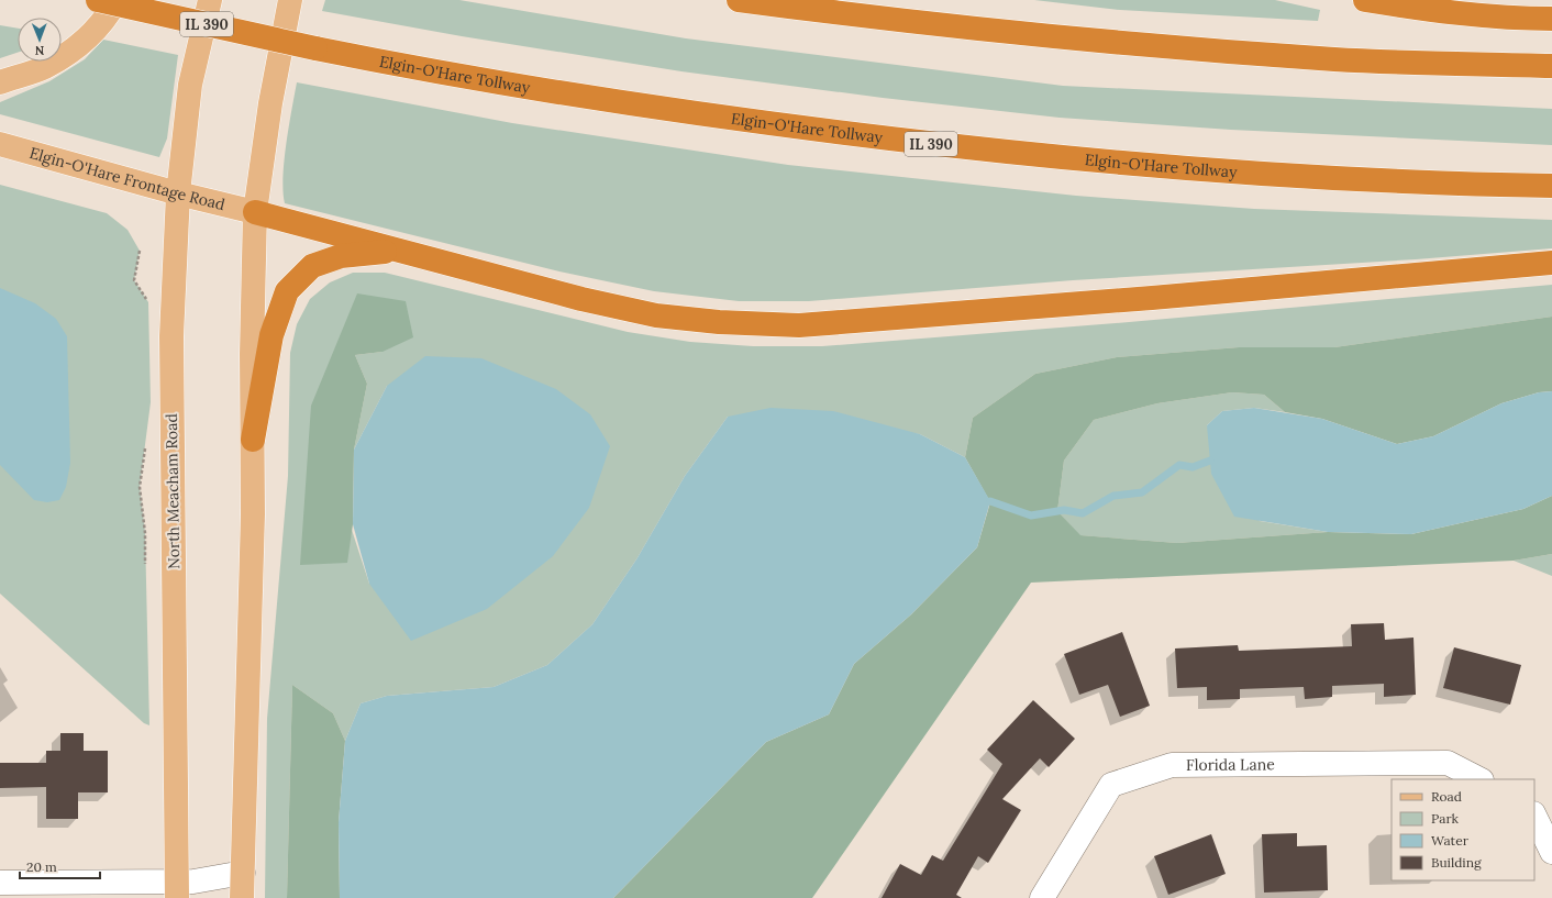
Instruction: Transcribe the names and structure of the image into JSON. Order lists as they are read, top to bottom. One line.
{"streets":{"highway":["IL 390","Elgin-O'Hare Tollway"],"main road":["Elgin-O'Hare Frontage Road","North Meacham Road"],"street":["Florida Lane"]},"crossings":[["Elgin-O'Hare Frontage Road","North Meacham Road"]],"legend":["Road","Park","Water","Building"],"scale_bar":"20 m","north":"bottom"}
